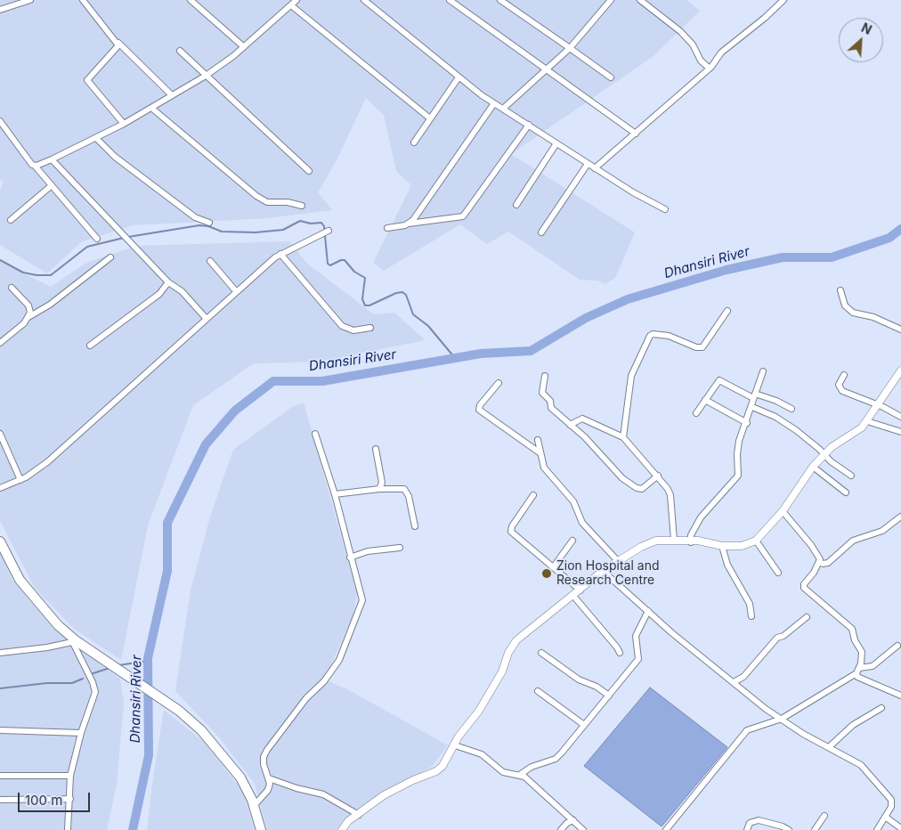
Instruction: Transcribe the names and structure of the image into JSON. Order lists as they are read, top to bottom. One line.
{"water":["Dhansiri River"],"places":["Zion Hospital and Research Centre"],"scale_bar":"100 m","north":"top right"}
